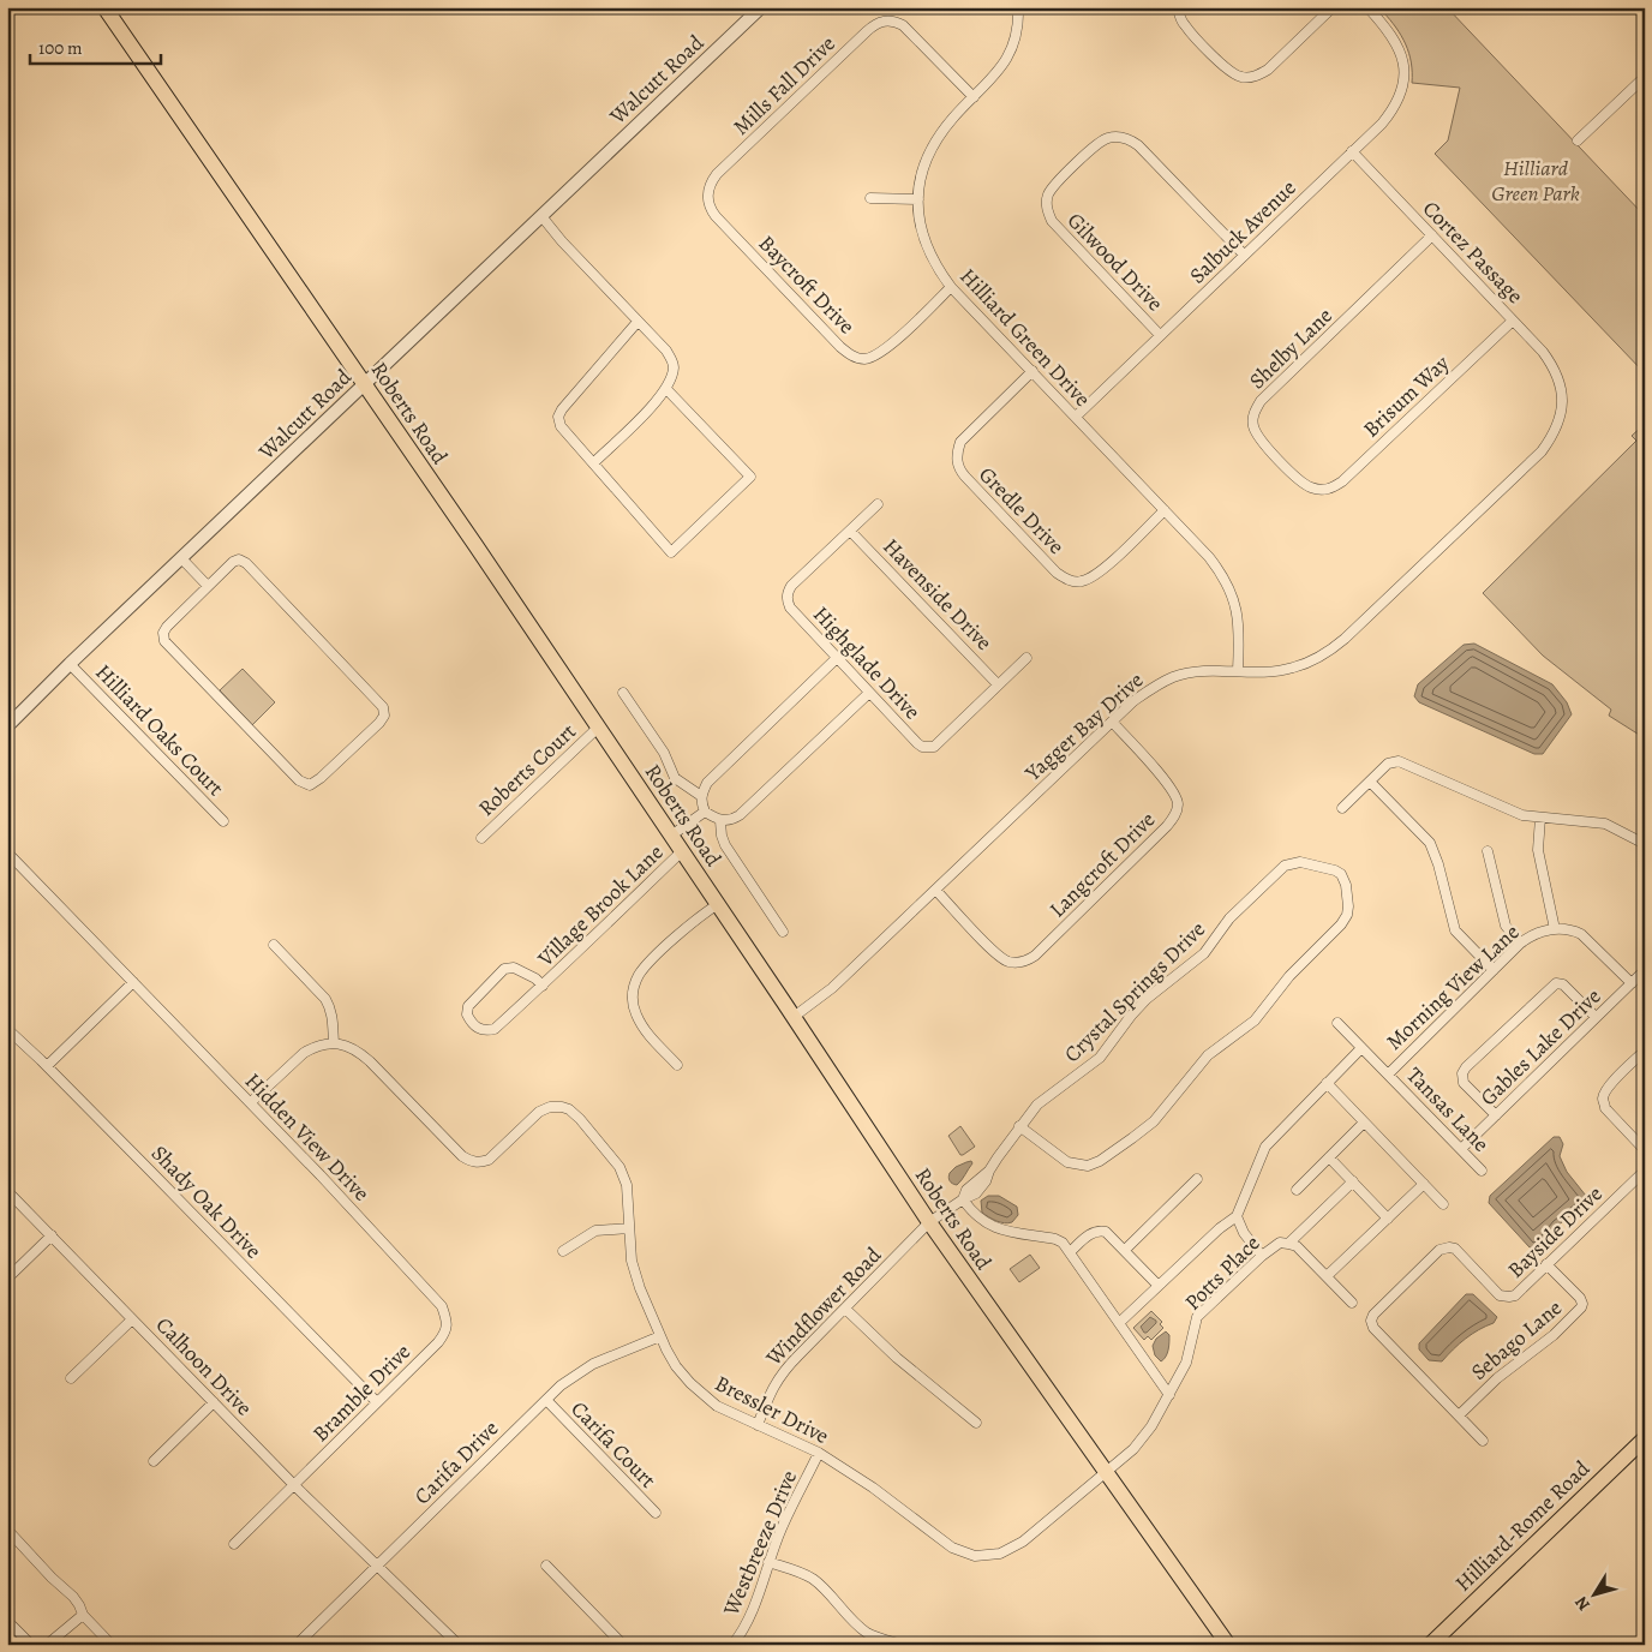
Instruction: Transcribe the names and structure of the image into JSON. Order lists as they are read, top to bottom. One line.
{"streets":{"main road":["Roberts Road","Hilliard-Rome Road"],"street":["Walcutt Road","Mills Fall Drive","Salbuck Avenue","Cortez Passage","Gilwood Drive","Baycroft Drive","Hilliard Green Drive","Shelby Lane","Brisum Way","Gredle Drive","Havenside Drive","Highglade Drive","Yagger Bay Drive","Hilliard Oaks Court","Roberts Court","Langcroft Drive","Village Brook Lane","Morning View Lane","Crystal Springs Drive","Gables Lake Drive","Tansas Lane","Hidden View Drive","Shady Oak Drive","Bayside Drive","Potts Place","Windflower Road","Sebago Lane","Calhoon Drive","Bramble Drive","Bressler Drive","Carifa Court","Carifa Drive","Westbreeze Drive"]},"crossings":[["Walcutt Road","Roberts Road"],["Walcutt Road","Hilliard Oaks Court"],["Mills Fall Drive","Baycroft Drive"],["Mills Fall Drive","Hilliard Green Drive"],["Salbuck Avenue","Cortez Passage"],["Salbuck Avenue","Gilwood Drive"],["Salbuck Avenue","Hilliard Green Drive"],["Cortez Passage","Shelby Lane"],["Cortez Passage","Brisum Way"],["Cortez Passage","Yagger Bay Drive"],["Baycroft Drive","Hilliard Green Drive"],["Hilliard Green Drive","Gredle Drive"],["Hilliard Green Drive","Yagger Bay Drive"],["Shelby Lane","Brisum Way"],["Roberts Road","Yagger Bay Drive"],["Roberts Road","Roberts Court"],["Roberts Road","Village Brook Lane"],["Roberts Road","Crystal Springs Drive"],["Roberts Road","Potts Place"],["Roberts Road","Windflower Road"],["Roberts Road","Bressler Drive"],["Havenside Drive","Highglade Drive"],["Yagger Bay Drive","Langcroft Drive"],["Morning View Lane","Tansas Lane"],["Crystal Springs Drive","Windflower Road"],["Gables Lake Drive","Tansas Lane"],["Hidden View Drive","Bramble Drive"],["Shady Oak Drive","Bramble Drive"],["Bayside Drive","Sebago Lane"],["Potts Place","Bressler Drive"],["Windflower Road","Bressler Drive"],["Calhoon Drive","Bramble Drive"],["Calhoon Drive","Carifa Drive"],["Bressler Drive","Carifa Drive"],["Bressler Drive","Westbreeze Drive"],["Carifa Court","Carifa Drive"]],"parks":["Hilliard Green Park"],"scale_bar":"100 m","north":"bottom left"}
